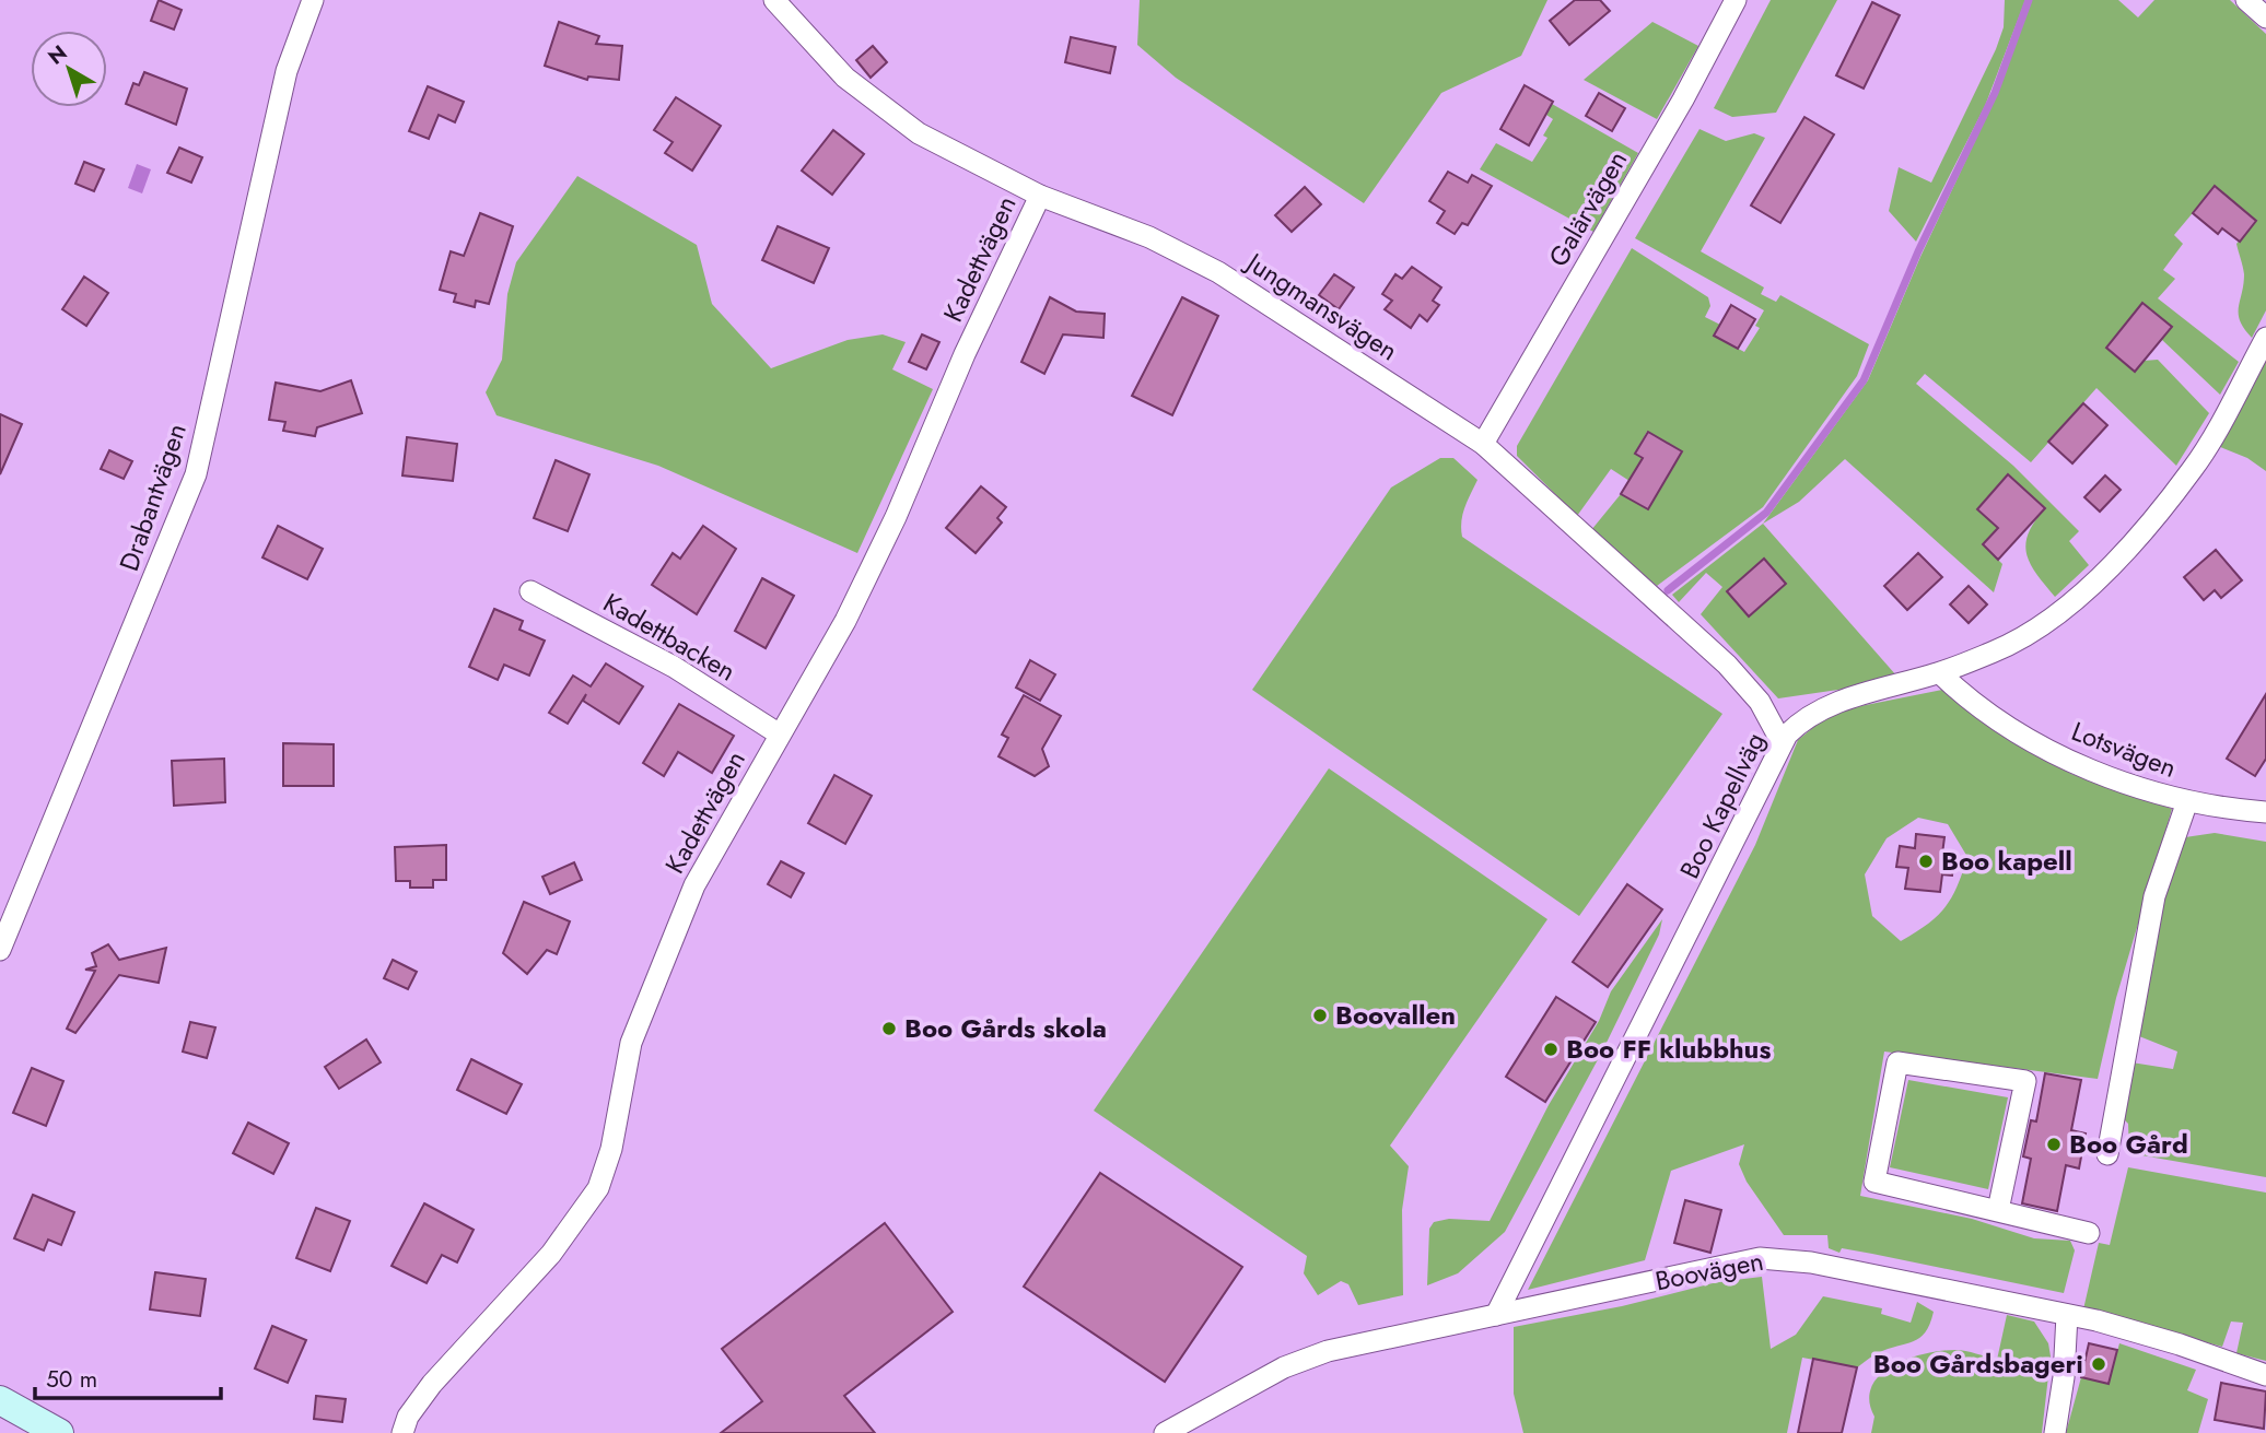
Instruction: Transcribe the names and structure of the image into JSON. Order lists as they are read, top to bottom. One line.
{"streets":{"street":["Galärvägen","Kadettvägen","Jungmansvägen","Drabantvägen","Kadettbacken","Lotsvägen","Boo Kapellväg","Boovägen"]},"crossings":[["Galärvägen","Jungmansvägen"],["Kadettvägen","Jungmansvägen"],["Kadettvägen","Kadettbacken"],["Jungmansvägen","Boo Kapellväg"],["Lotsvägen","Boo Kapellväg"],["Boo Kapellväg","Boovägen"]],"places":["Boo kapell","Boovallen","Boo Gårds skola","Boo FF klubbhus","Boo Gård","Boo Gårdsbageri"],"scale_bar":"50 m","north":"top left"}
